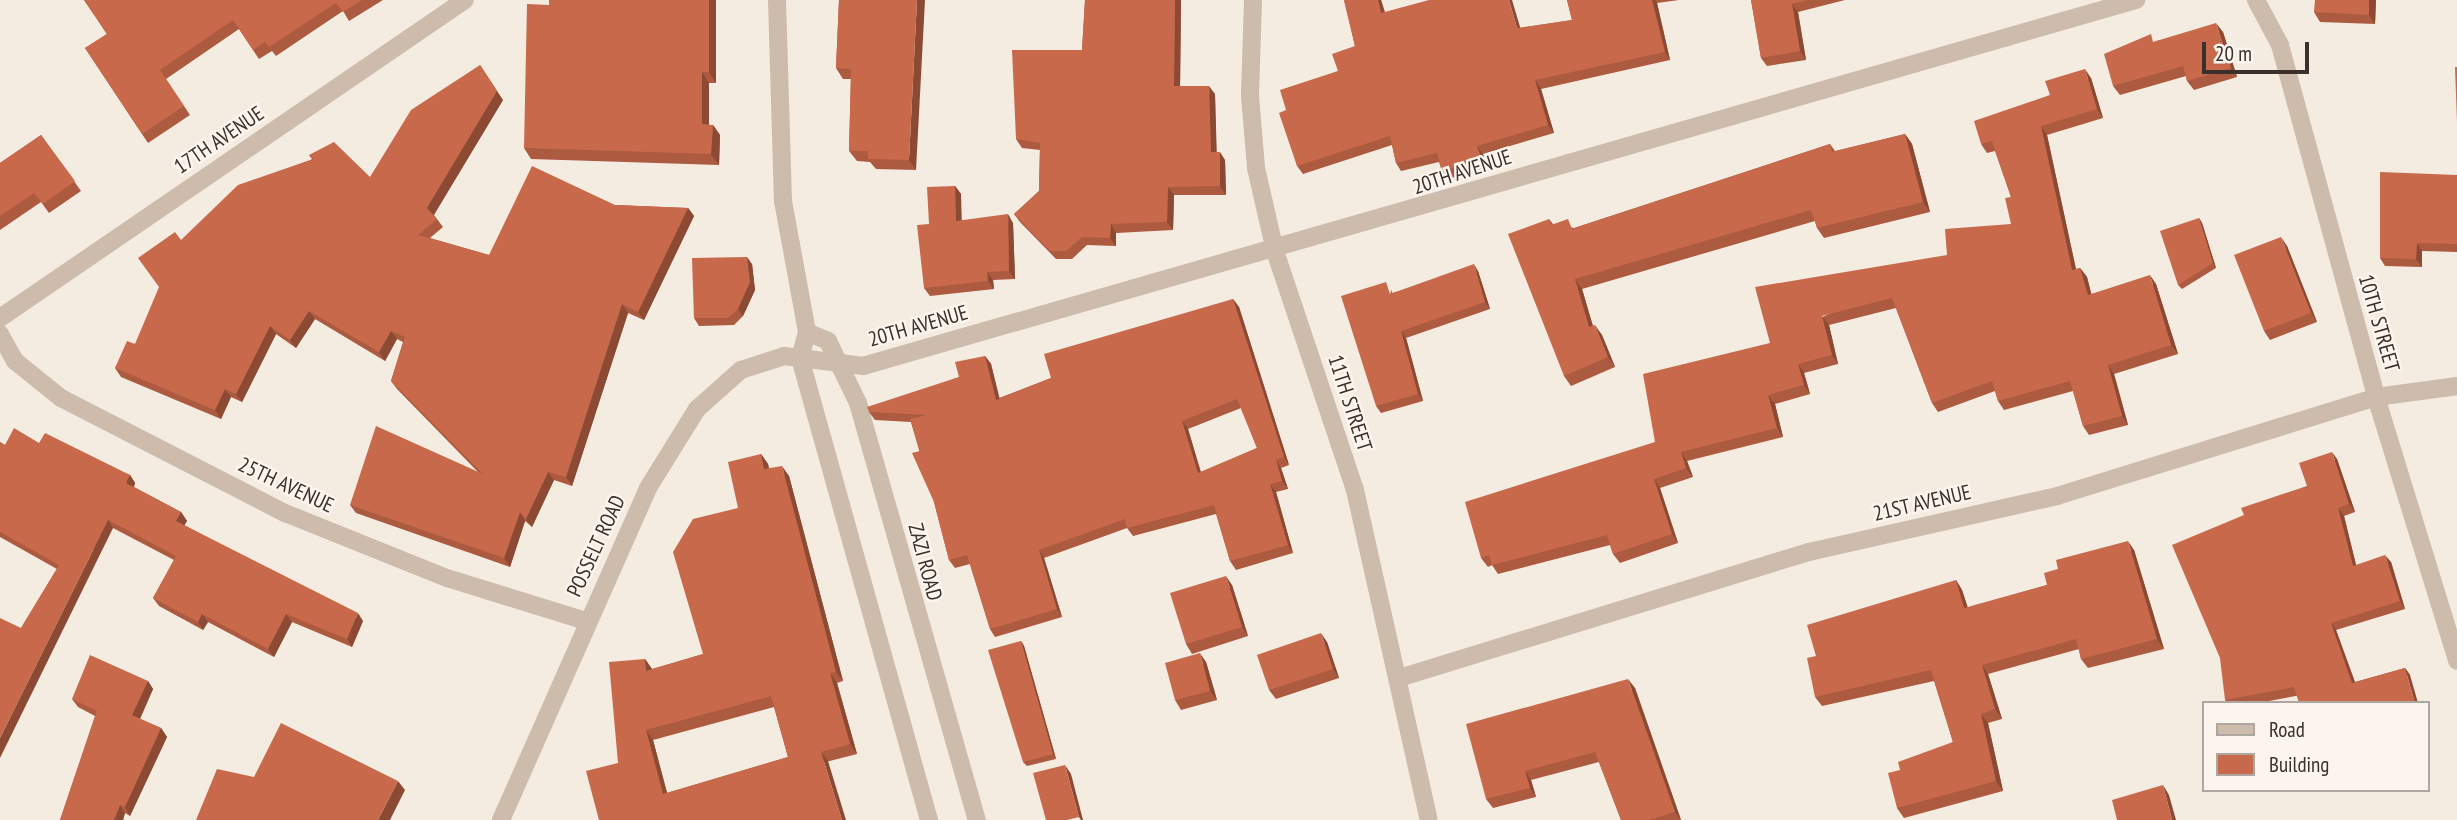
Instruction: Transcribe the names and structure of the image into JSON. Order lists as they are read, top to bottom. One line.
{"streets":{"street":["17TH AVENUE","20TH AVENUE","10TH STREET","11TH STREET","25TH AVENUE","21ST AVENUE","POSSELT ROAD","ZAZI ROAD"]},"crossings":[["20TH AVENUE","11TH STREET"],["20TH AVENUE","POSSELT ROAD"],["20TH AVENUE","ZAZI ROAD"],["10TH STREET","21ST AVENUE"],["11TH STREET","21ST AVENUE"],["25TH AVENUE","POSSELT ROAD"]],"legend":["Road","Building"],"scale_bar":"20 m"}
